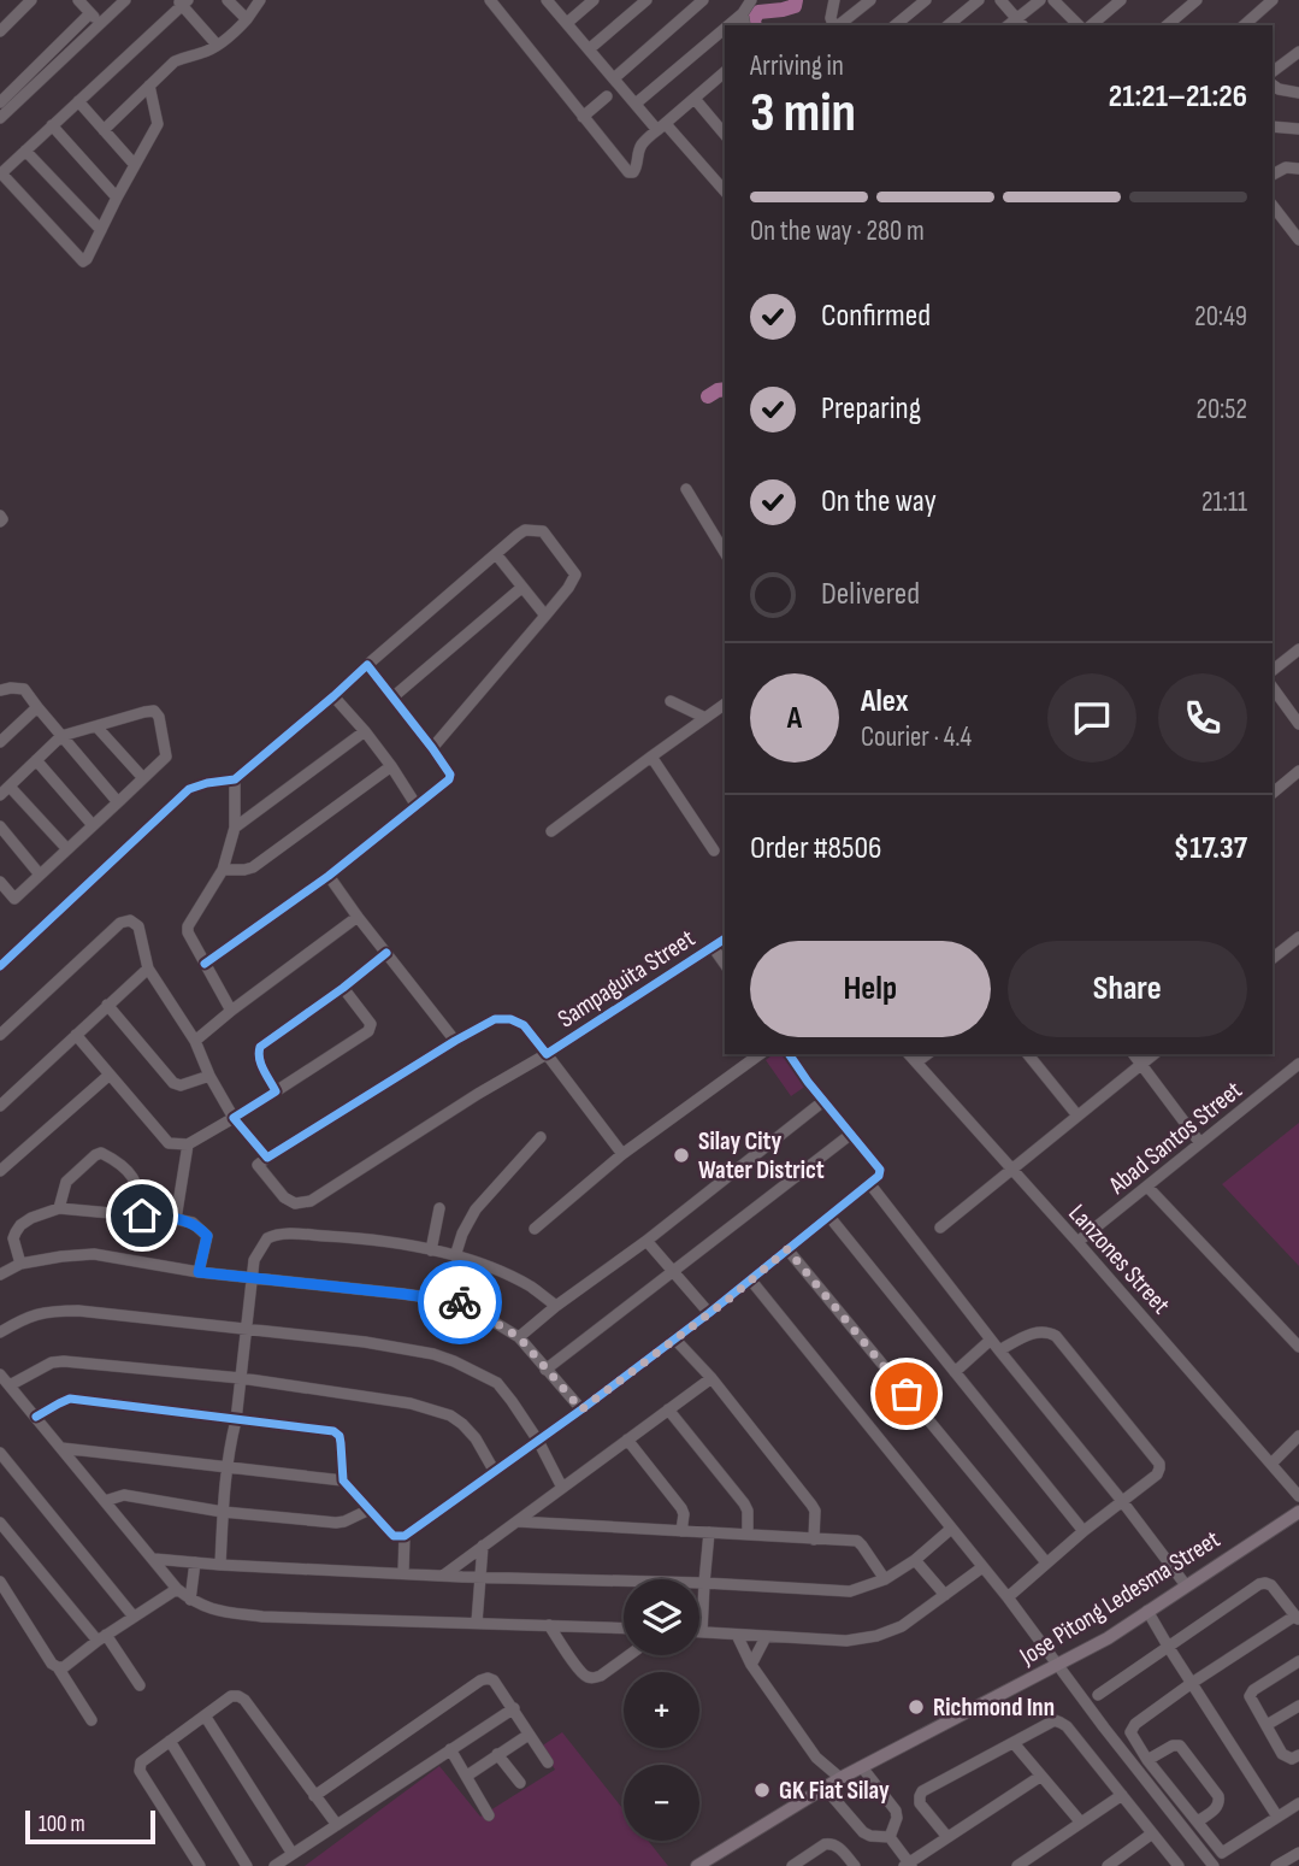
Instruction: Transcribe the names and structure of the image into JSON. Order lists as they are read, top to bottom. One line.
{"streets":{"main road":["Jose Pitong Ledesma Street"],"street":["Sampaguita Street","Abad Santos Street","Lanzones Street"]},"crossings":[["Abad Santos Street","Lanzones Street"]],"places":["Silay City Water District","Richmond Inn","GK Fiat Silay"],"scale_bar":"100 m","page":{"heading":["3 min","Arriving in","21:21–21:26"],"panel":["Alex","Courier · 4.4","Order #8506","$17.37"],"bar":"On the way · 280 m","list":[["Confirmed","20:49"],["Preparing","20:52"],["On the way","21:11"],"Delivered"],"round":"A","buttons":["Help","Share"],"map_buttons":["+","−"],"scale":"100 m"}}
